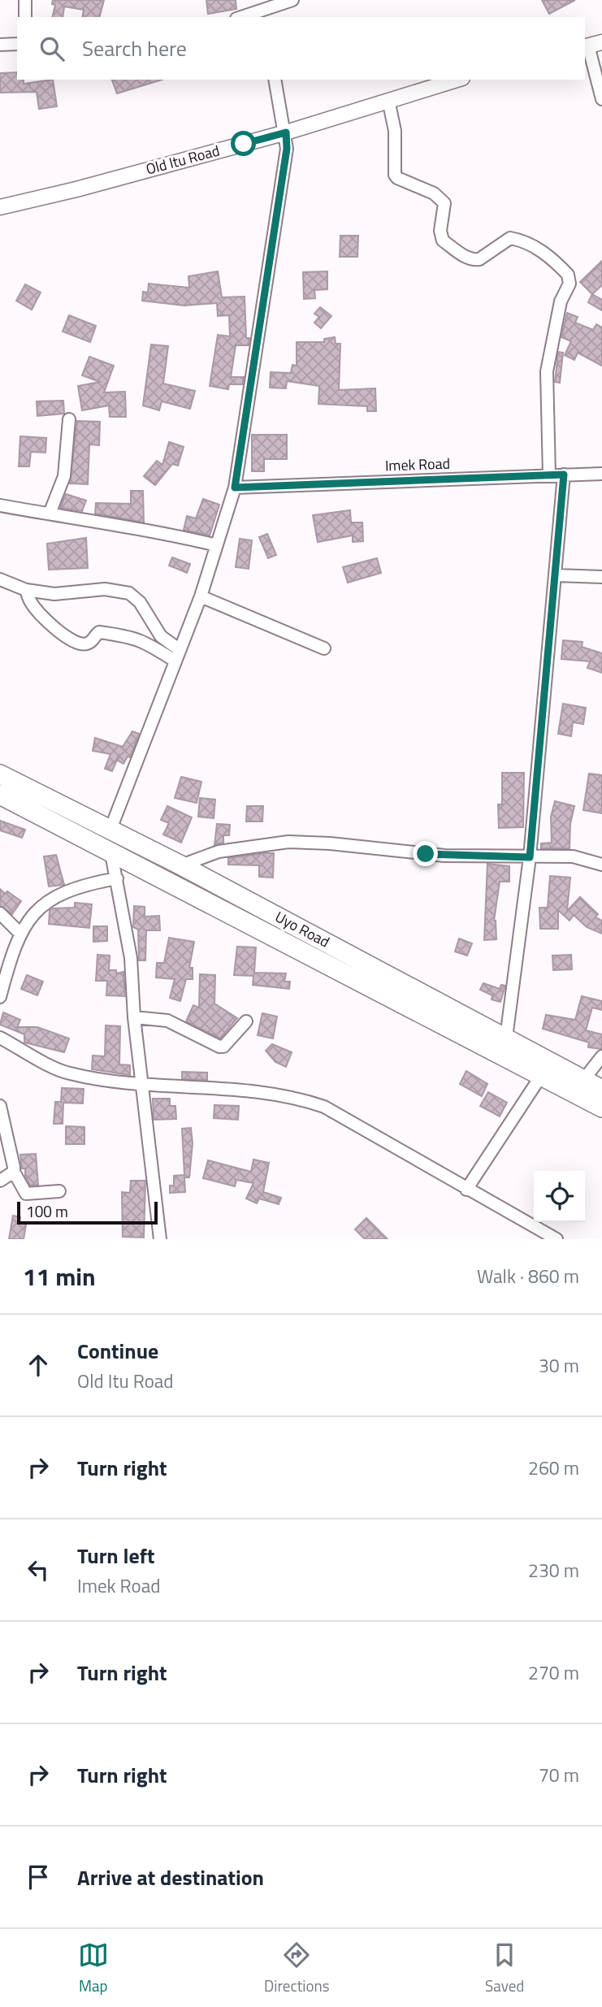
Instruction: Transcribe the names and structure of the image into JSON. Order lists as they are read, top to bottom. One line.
{"streets":{"highway":["Uyo Road"],"street":["Old Itu Road","Imek Road"]},"scale_bar":"100 m","page":{"search":"Search here","scale":"100 m","heading":["11 min","Walk · 860 m"],"list":[["Continue","Old Itu Road","30 m"],["Turn right","260 m"],["Turn left","Imek Road","230 m"],["Turn right","270 m"],["Turn right","70 m"],"Arrive at destination"],"nav":["Map","Directions","Saved"]}}
